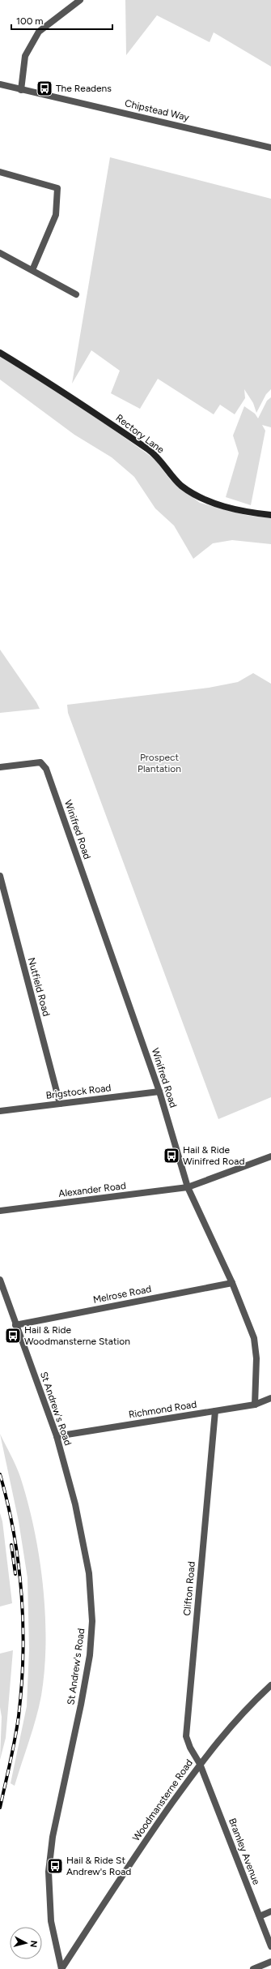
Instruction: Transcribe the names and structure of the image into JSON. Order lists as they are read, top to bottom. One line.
{"streets":{"main road":["Rectory Lane"],"street":["Chipstead Way","Winifred Road","Nutfield Road","Brigstock Road","Alexander Road","Melrose Road","St Andrew's Road","Richmond Road","Clifton Road","Woodmansterne Road","Bramley Avenue"]},"crossings":[["Winifred Road","Brigstock Road"],["Winifred Road","Alexander Road"],["Winifred Road","Melrose Road"],["Winifred Road","Richmond Road"],["Nutfield Road","Brigstock Road"],["Melrose Road","St Andrew's Road"],["St Andrew's Road","Richmond Road"],["St Andrew's Road","Woodmansterne Road"],["Richmond Road","Clifton Road"],["Clifton Road","Woodmansterne Road"],["Clifton Road","Bramley Avenue"],["Woodmansterne Road","Bramley Avenue"]],"parks":["Prospect Plantation"],"places":{"bus stop":["The Readens","Hail & Ride Winifred Road","Hail & Ride Woodmansterne Station","Hail & Ride St Andrew's Road"]},"scale_bar":"100 m","north":"right"}
